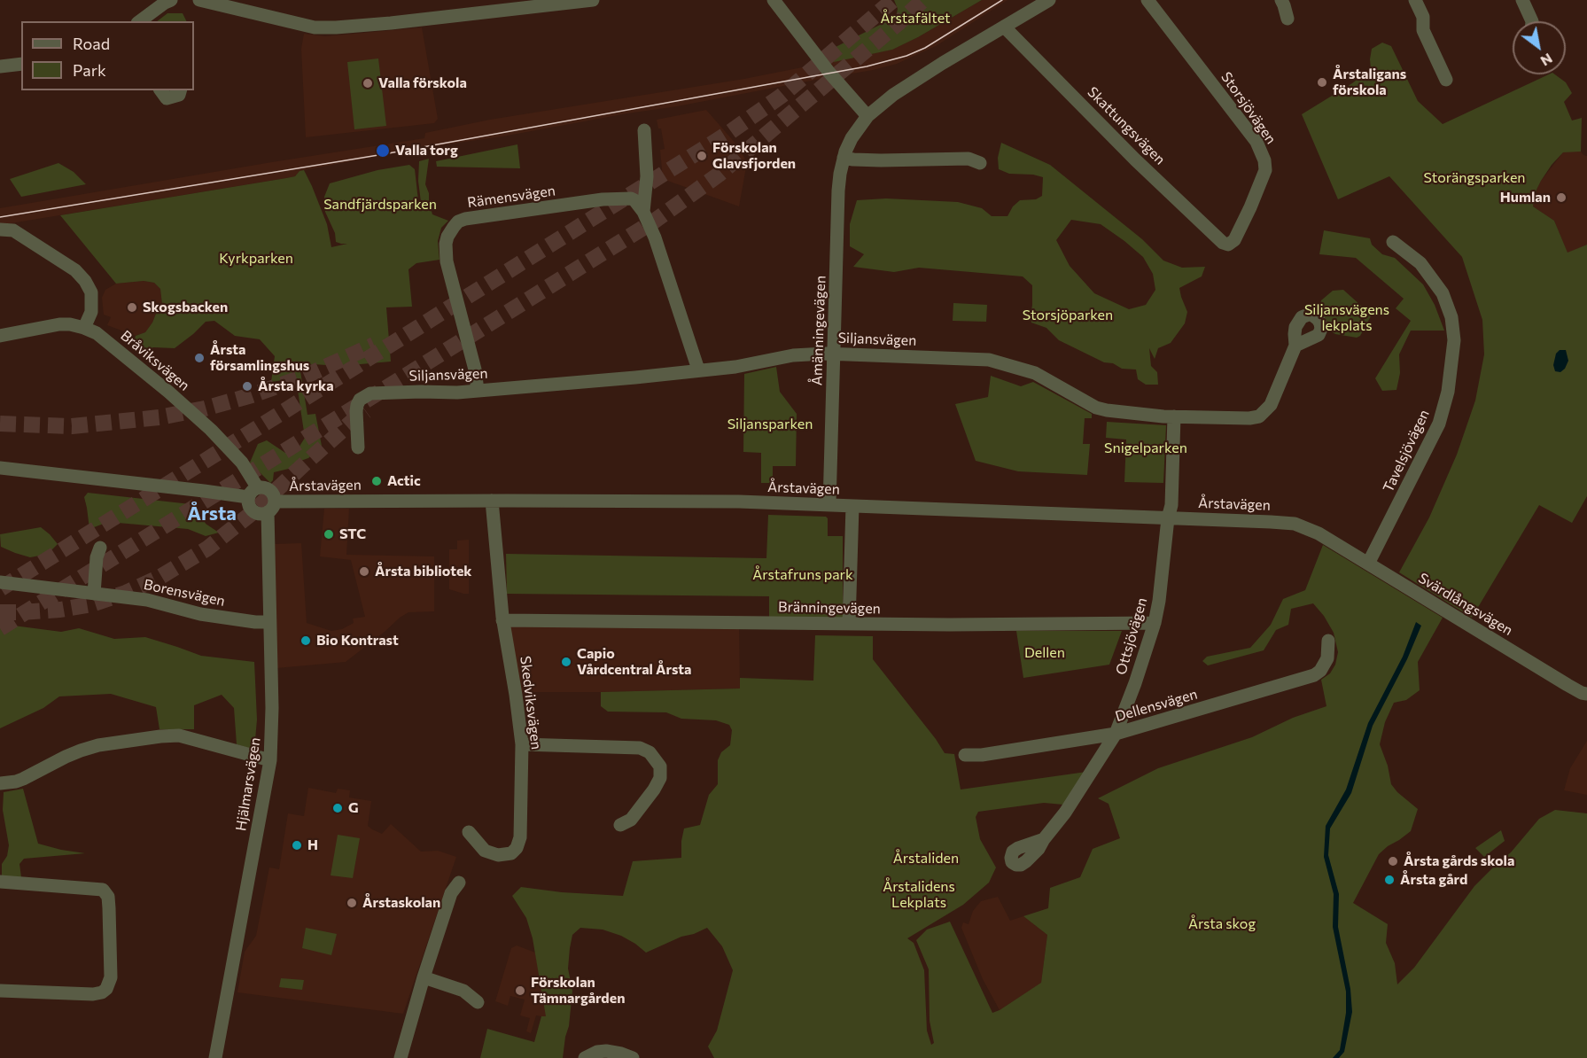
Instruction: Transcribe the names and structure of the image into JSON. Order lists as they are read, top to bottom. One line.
{"streets":{"street":["Storsjövägen","Skattungsvägen","Rämensvägen","Åmänningevägen","Siljansvägen","Bråviksvägen","Tavelsjövägen","Årstavägen","Borensvägen","Svärdlångsvägen","Bränningevägen","Ottsjövägen","Skedviksvägen","Dellensvägen","Hjälmarsvägen"]},"crossings":[["Storsjövägen","Skattungsvägen"],["Skattungsvägen","Åmänningevägen"],["Rämensvägen","Siljansvägen"],["Åmänningevägen","Siljansvägen"],["Åmänningevägen","Årstavägen"],["Siljansvägen","Ottsjövägen"],["Bråviksvägen","Årstavägen"],["Tavelsjövägen","Svärdlångsvägen"],["Årstavägen","Svärdlångsvägen"],["Årstavägen","Ottsjövägen"],["Årstavägen","Skedviksvägen"],["Årstavägen","Hjälmarsvägen"],["Borensvägen","Hjälmarsvägen"],["Bränningevägen","Ottsjövägen"],["Bränningevägen","Skedviksvägen"],["Ottsjövägen","Dellensvägen"]],"districts":["Årsta"],"parks":["Årstafältet","Storängsparken","Sandfjärdsparken","Kyrkparken","Siljansvägens lekplats","Storsjöparken","Siljansparken","Snigelparken","Årstafruns park","Dellen","Årstaliden","Årstalidens Lekplats","Årsta skog"],"places":["Årstaligans förskola","Valla förskola","Valla torg","Förskolan Glavsfjorden","Humlan","Skogsbacken","Årsta församlingshus","Årsta kyrka","Actic","STC","Årsta bibliotek","Bio Kontrast","Capio Vårdcentral Årsta","G","H","Årsta gårds skola","Årsta gård","Årstaskolan","Förskolan Tämnargården"],"legend":["Road","Park"],"north":"bottom right"}
